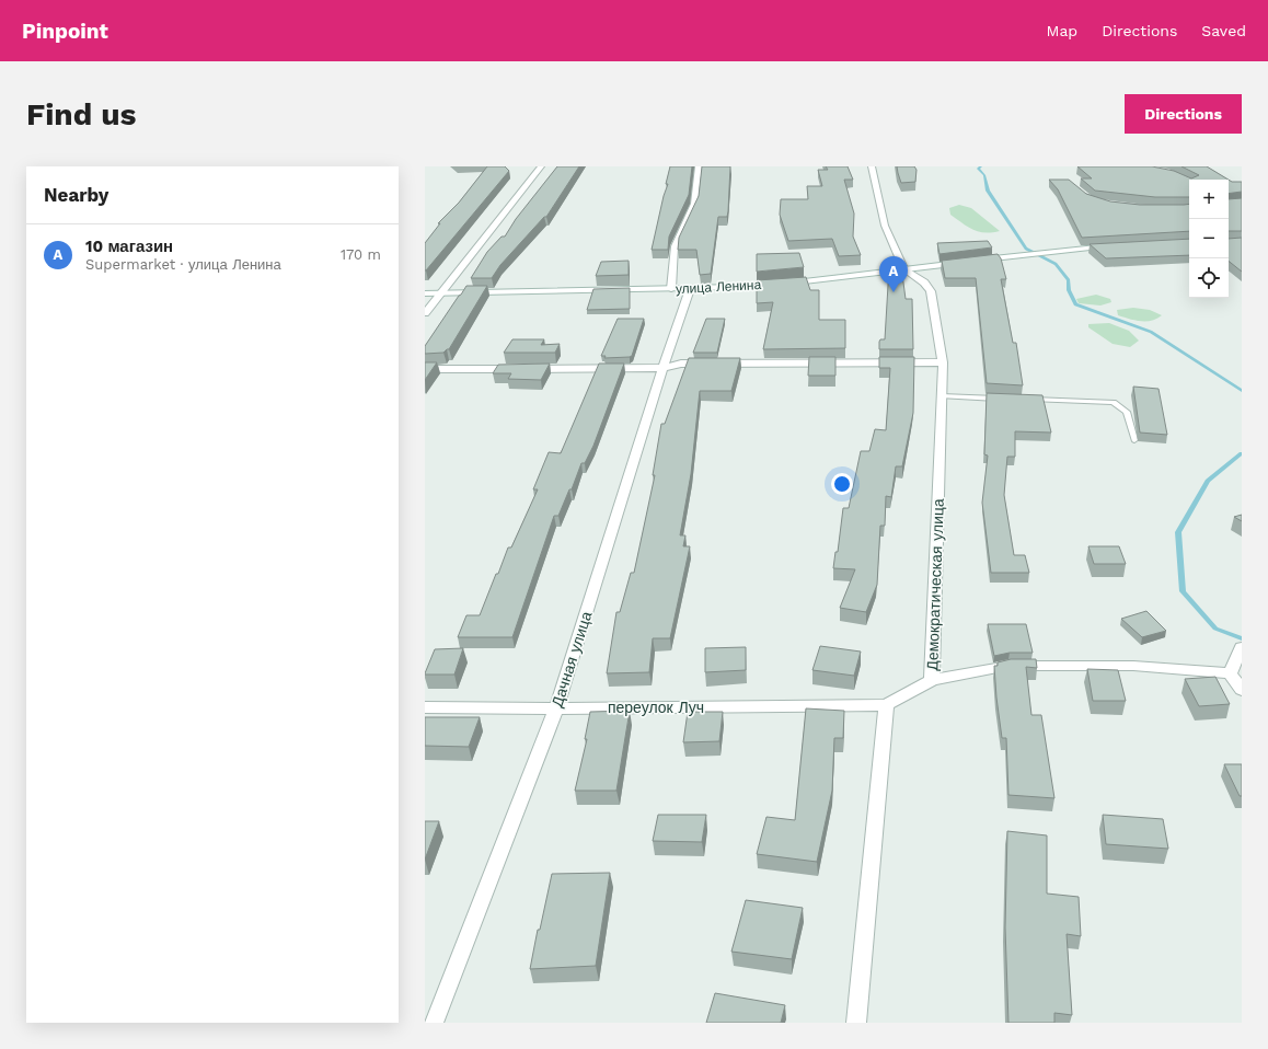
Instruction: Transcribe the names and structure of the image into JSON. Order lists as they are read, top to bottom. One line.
{"streets":{"street":["улица Ленина","Демократическая улица","Дачная улица","переулок Луч"]},"crossings":[["улица Ленина","Демократическая улица"],["улица Ленина","Дачная улица"],["Демократическая улица","переулок Луч"],["Дачная улица","переулок Луч"]],"page":{"header":"Pinpoint","nav":["Map","Directions","Saved"],"buttons":"Directions","title":"Find us","heading":"Nearby","map_buttons":["+","−"],"list":[{"mark":"A","name":"10 магазин","note":"Supermarket · улица Ленина","value":"170 m"}],"pins":"A"}}
